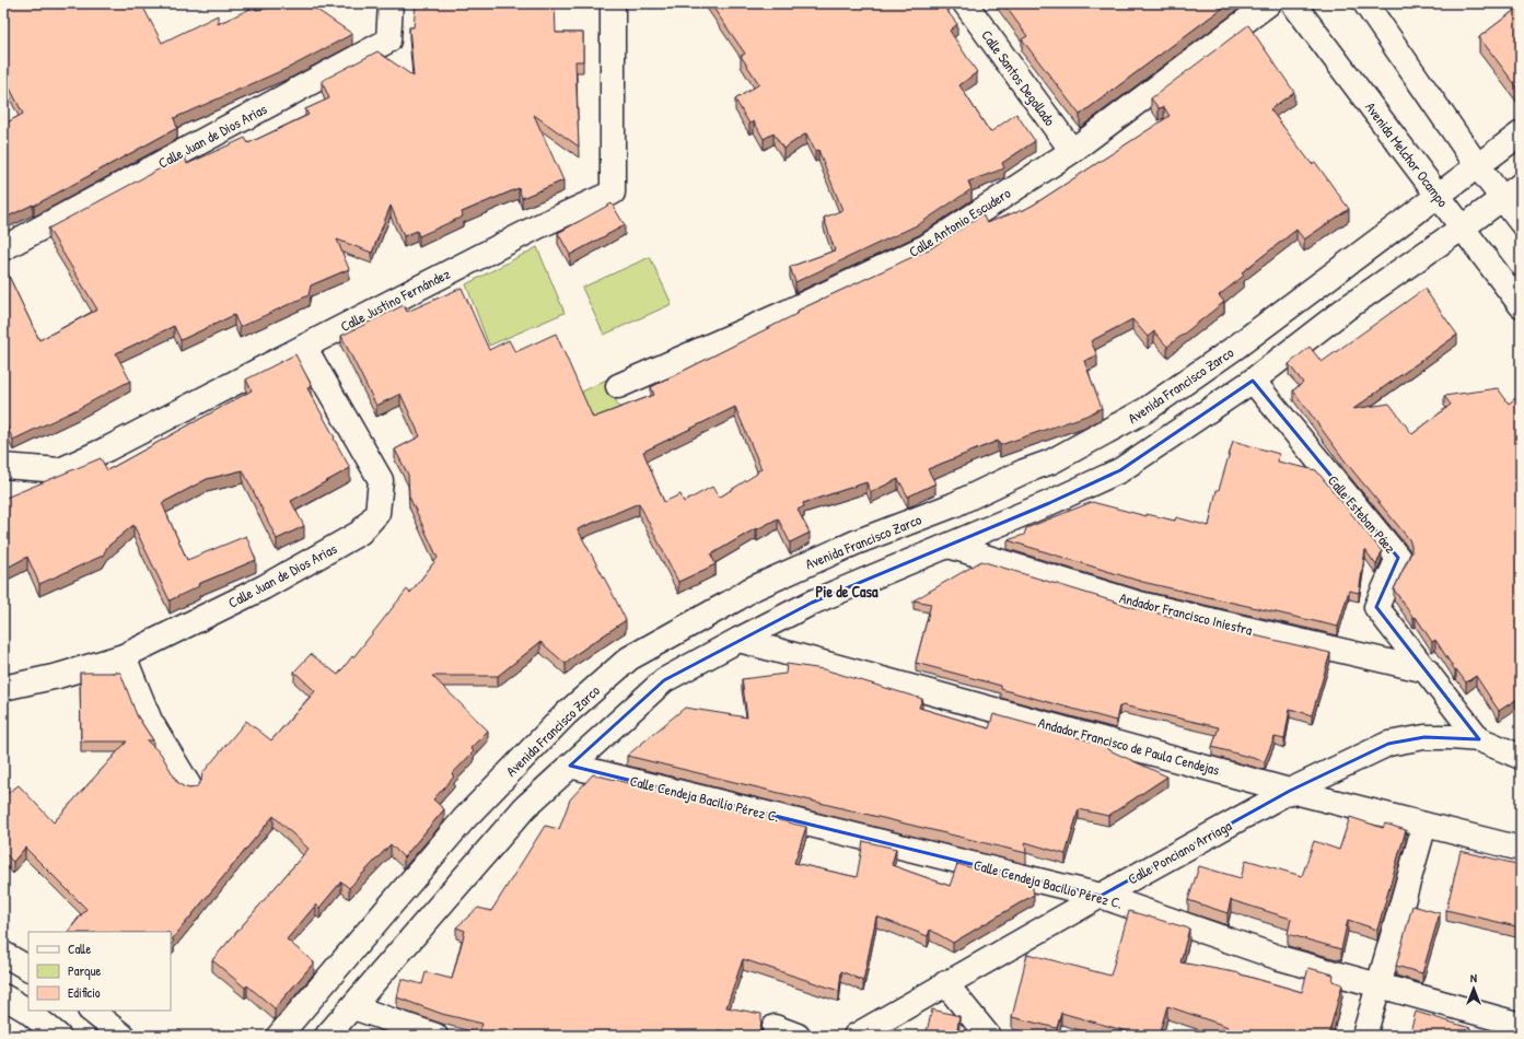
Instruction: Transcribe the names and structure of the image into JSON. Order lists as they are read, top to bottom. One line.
{"streets":{"street":["Calle Santos Degollado","Calle Juan de Dios Arias","Avenida Melchor Ocampo","Calle Antonio Escudero","Calle Justino Fernández","Avenida Francisco Zarco","Calle Esteban Páez","Andador Francisco Iniestra","Andador Francisco de Paula Cendejas","Calle Cendeja Bacilio Pérez C.","Calle Ponciano Arriaga"]},"crossings":[["Calle Santos Degollado","Calle Antonio Escudero"],["Calle Juan de Dios Arias","Calle Justino Fernández"],["Avenida Melchor Ocampo","Avenida Francisco Zarco"],["Calle Esteban Páez","Andador Francisco Iniestra"],["Calle Esteban Páez","Calle Ponciano Arriaga"],["Andador Francisco de Paula Cendejas","Calle Ponciano Arriaga"],["Calle Cendeja Bacilio Pérez C.","Calle Ponciano Arriaga"]],"districts":["Pie de Casa"],"legend":["Calle","Parque","Edificio"],"north":"top"}
